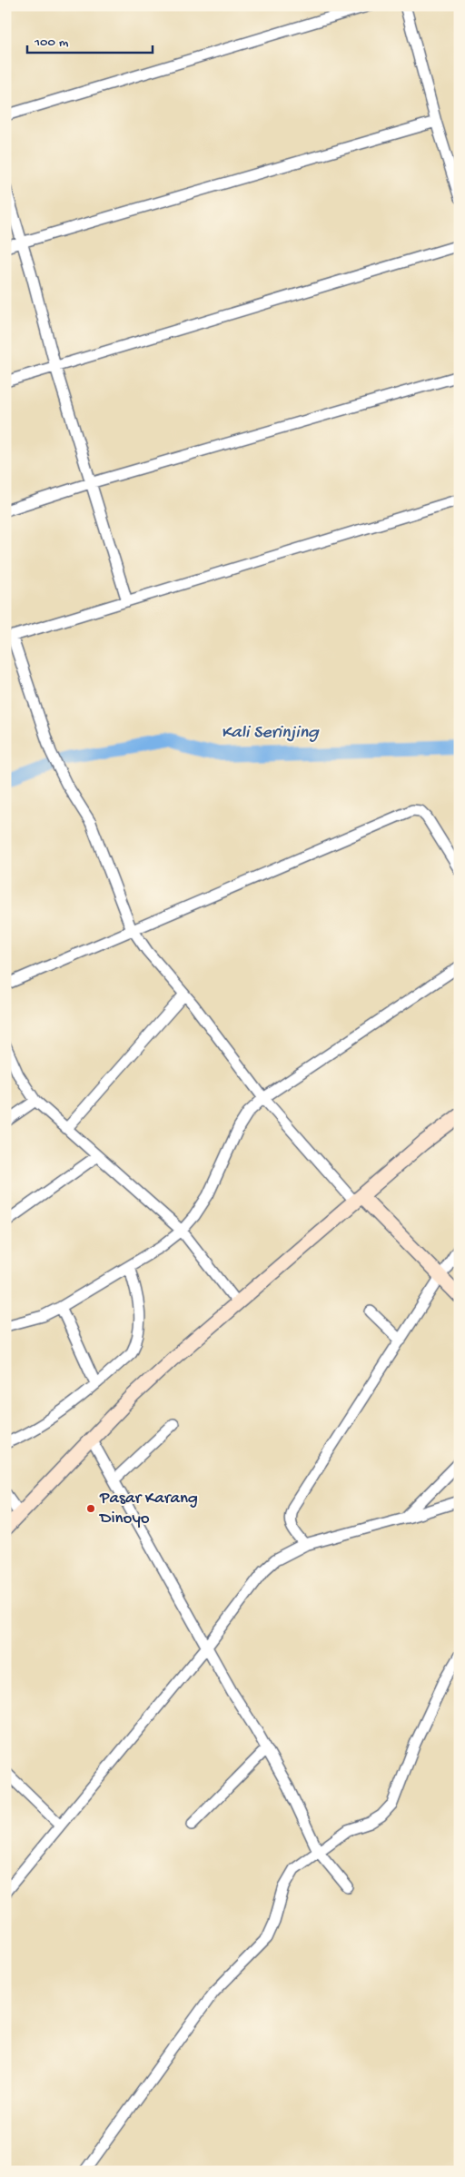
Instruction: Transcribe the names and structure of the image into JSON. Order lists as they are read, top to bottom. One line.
{"water":["Kali Serinjing"],"places":["Pasar Karang Dinoyo"],"scale_bar":"100 m"}
